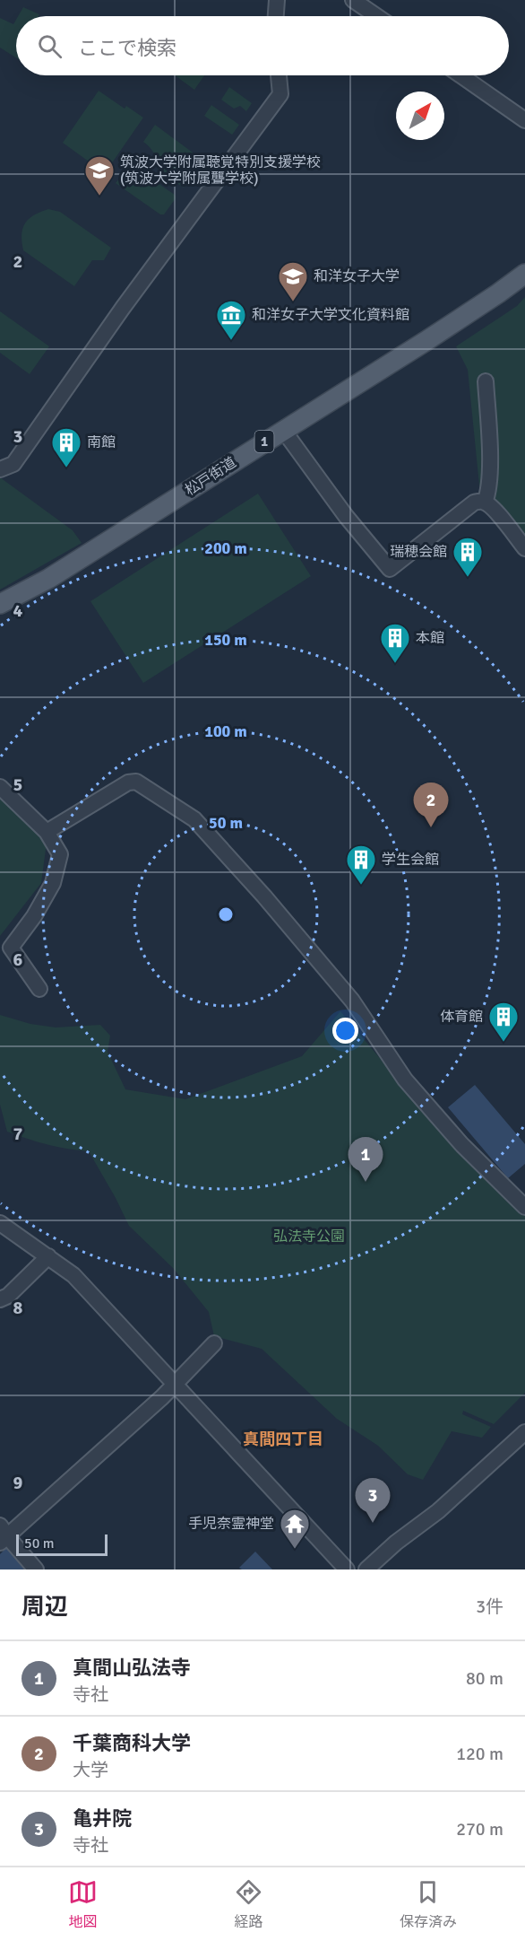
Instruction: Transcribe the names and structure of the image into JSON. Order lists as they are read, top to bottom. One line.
{"streets":{"main road":["1","松戸街道"]},"districts":["真間四丁目"],"parks":["弘法寺公園"],"places":{"school or university":["筑波大学附属聴覚特別支援学校 (筑波大学附属聾学校)","和洋女子大学"],"museum":["和洋女子大学文化資料館"],"building":["南館","瑞穂会館","本館","学生会館","体育館"],"temple":["手児奈霊神堂"]},"scale_bar":"50 m","north":"top right","page":{"search":"ここで検索","pins":["2","1","3"],"scale":"50 m","heading":["周辺","3件"],"list":[{"mark":"1","name":"真間山弘法寺","note":"寺社","value":"80 m"},{"mark":"2","name":"千葉商科大学","note":"大学","value":"120 m"},{"mark":"3","name":"亀井院","note":"寺社","value":"270 m"}],"nav":["地図","経路","保存済み"]},"grid":{"rows":["2","3","4","5","6","7","8","9"]},"rings":["200 m","150 m","100 m","50 m"]}
